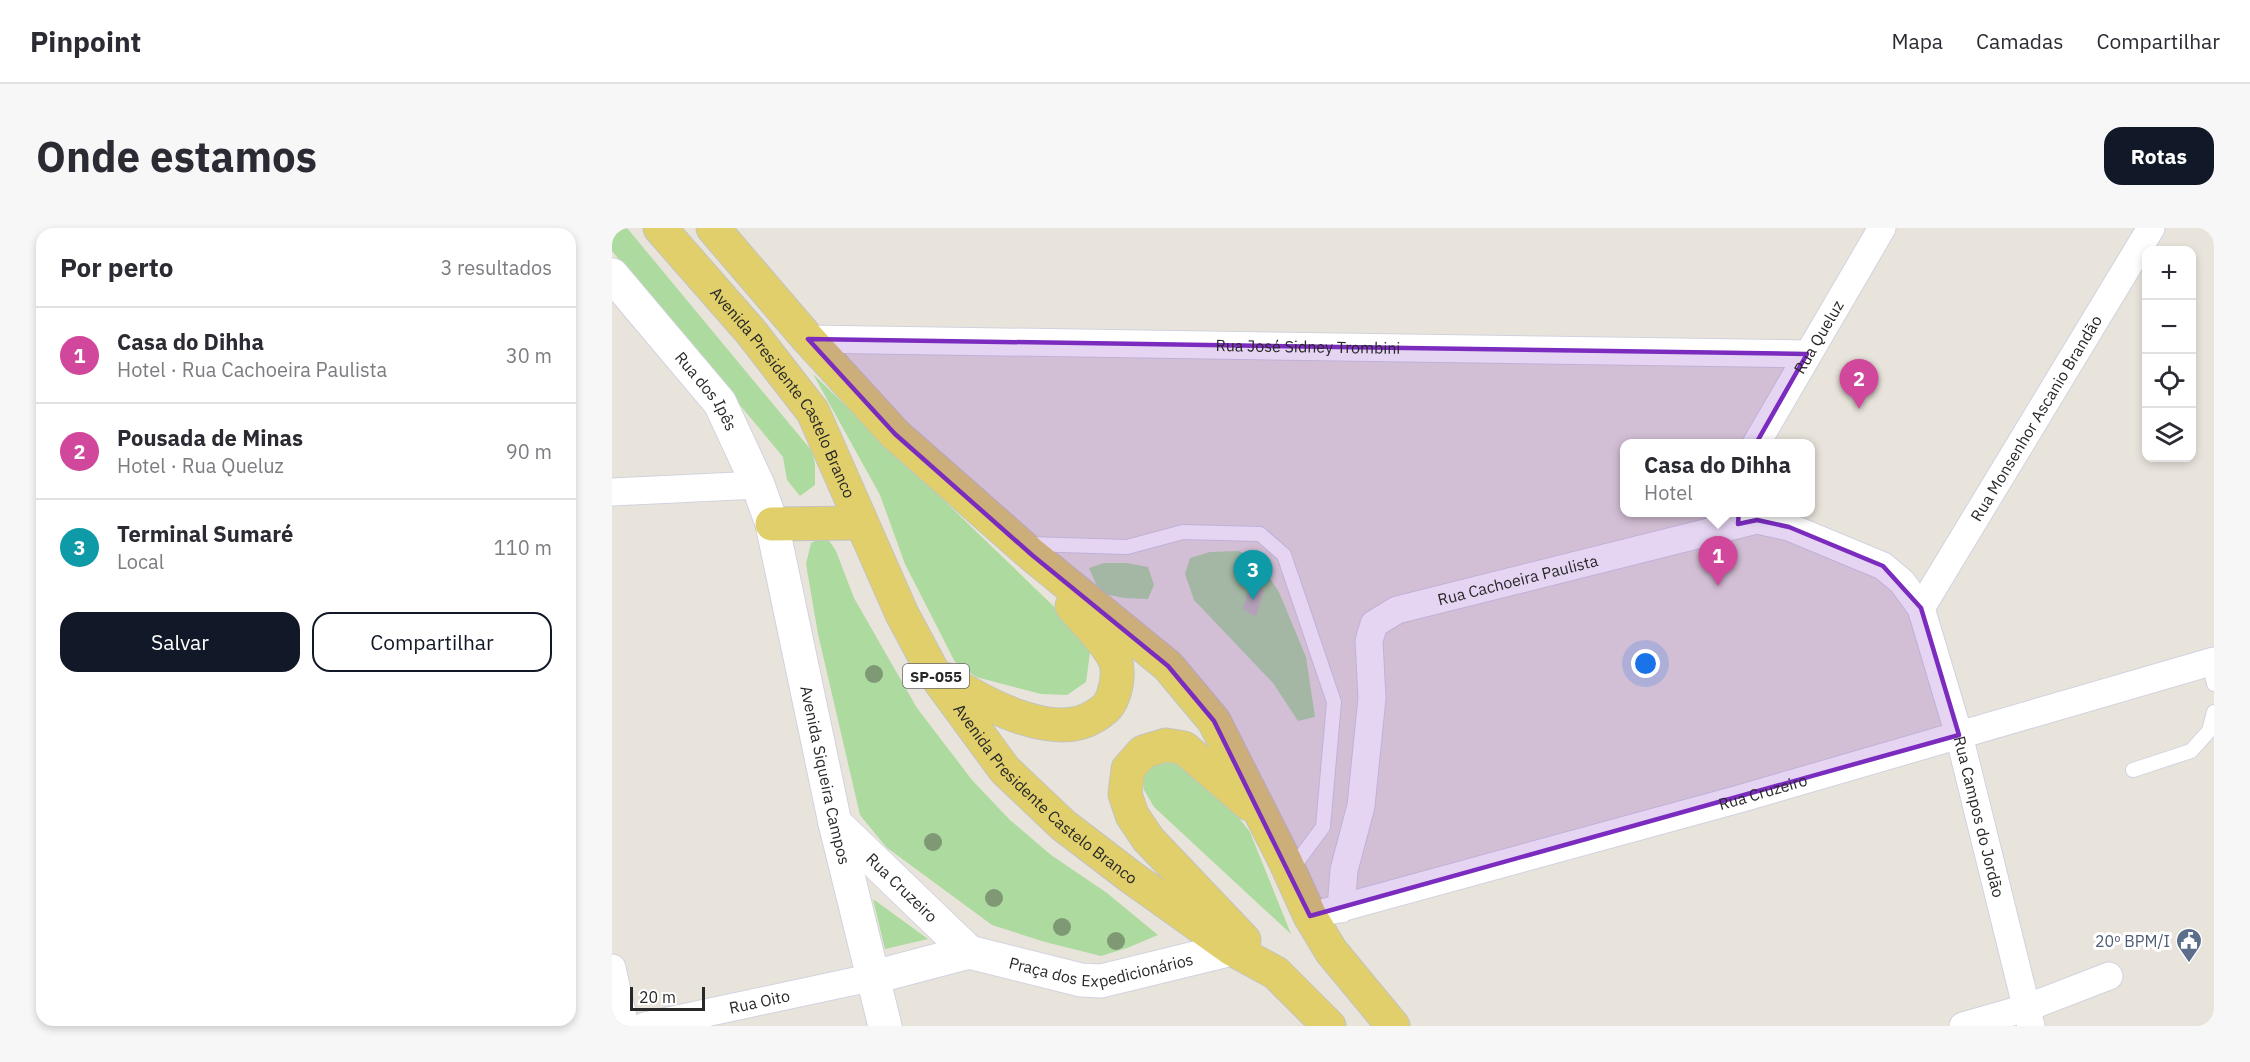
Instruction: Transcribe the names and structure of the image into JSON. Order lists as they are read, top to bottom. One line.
{"streets":{"main road":["Avenida Presidente Castelo Branco","SP-055"],"street":["Rua Queluz","Rua José Sidney Trombini","Rua dos Ipês","Rua Monsenhor Ascanio Brandão","Rua Cachoeira Paulista","Avenida Siqueira Campos","Rua Cruzeiro","Rua Campos do Jordão","Praça dos Expedicionários","Rua Oito"]},"crossings":[["Rua Queluz","Rua José Sidney Trombini"],["Rua José Sidney Trombini","SP-055"],["Rua dos Ipês","Avenida Siqueira Campos"],["Avenida Presidente Castelo Branco","SP-055"],["Avenida Presidente Castelo Branco","Praça dos Expedicionários"],["Rua Monsenhor Ascanio Brandão","Rua Cachoeira Paulista"],["Rua Monsenhor Ascanio Brandão","Rua Campos do Jordão"],["Rua Cachoeira Paulista","Rua Cruzeiro"],["Rua Cachoeira Paulista","Rua Campos do Jordão"],["SP-055","Rua Cruzeiro"],["Avenida Siqueira Campos","Rua Cruzeiro"],["Avenida Siqueira Campos","Rua Oito"],["Rua Cruzeiro","Rua Campos do Jordão"],["Rua Cruzeiro","Praça dos Expedicionários"]],"places":{"public building":["20º BPM/I"]},"scale_bar":"20 m","page":{"header":"Pinpoint","nav":["Mapa","Camadas","Compartilhar"],"buttons":["Rotas",["Salvar","Compartilhar"]],"title":"Onde estamos","heading":["Por perto","3 resultados"],"map_buttons":["+","−"],"list":[{"mark":"1","name":"Casa do Dihha","note":"Hotel · Rua Cachoeira Paulista","value":"30 m"},{"mark":"2","name":"Pousada de Minas","note":"Hotel · Rua Queluz","value":"90 m"},{"mark":"3","name":"Terminal Sumaré","note":"Local","value":"110 m"}],"pins":["2","1","3"],"popup":["Casa do Dihha","Hotel"],"scale":"20 m"}}
